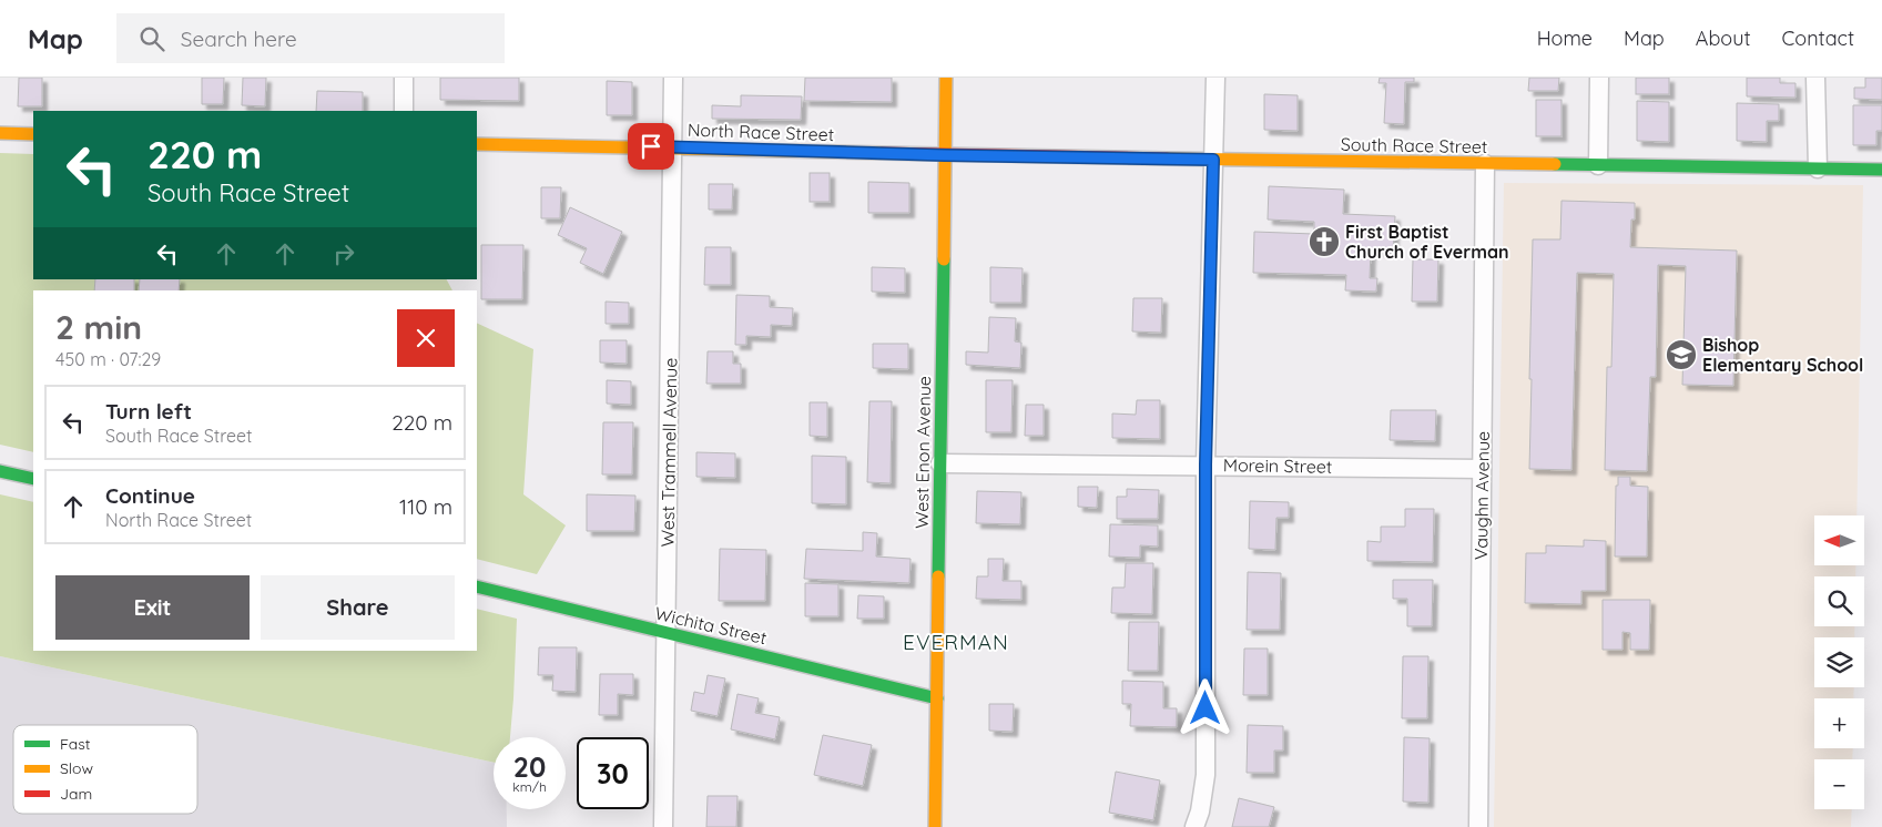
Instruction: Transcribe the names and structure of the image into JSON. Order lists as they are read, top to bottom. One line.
{"streets":{"main road":["North Race Street","South Race Street","West Enon Avenue","Wichita Street"],"street":["West Trammell Avenue","Morein Street","Vaughn Avenue"]},"crossings":[["North Race Street","South Race Street"],["North Race Street","West Trammell Avenue"],["North Race Street","West Enon Avenue"],["South Race Street","West Enon Avenue"],["South Race Street","Vaughn Avenue"],["West Trammell Avenue","Wichita Street"],["West Enon Avenue","Morein Street"],["West Enon Avenue","Wichita Street"],["Morein Street","Vaughn Avenue"]],"districts":["EVERMAN"],"places":{"church":["First Baptist Church of Everman"],"school or university":["Bishop Elementary School"]},"legend":["Fast","Slow","Jam"],"north":"left","page":{"header":"Map","search":"Search here","nav":["Home","Map","About","Contact"],"turn":["220 m","South Race Street"],"heading":["2 min","450 m · 07:29"],"list":[{"name":"Turn left","note":"South Race Street","value":"220 m"},{"name":"Continue","note":"North Race Street","value":"110 m"}],"map_buttons":["+","−"],"buttons":["Exit","Share"],"speed":"20 km/h","limit":"30"}}
